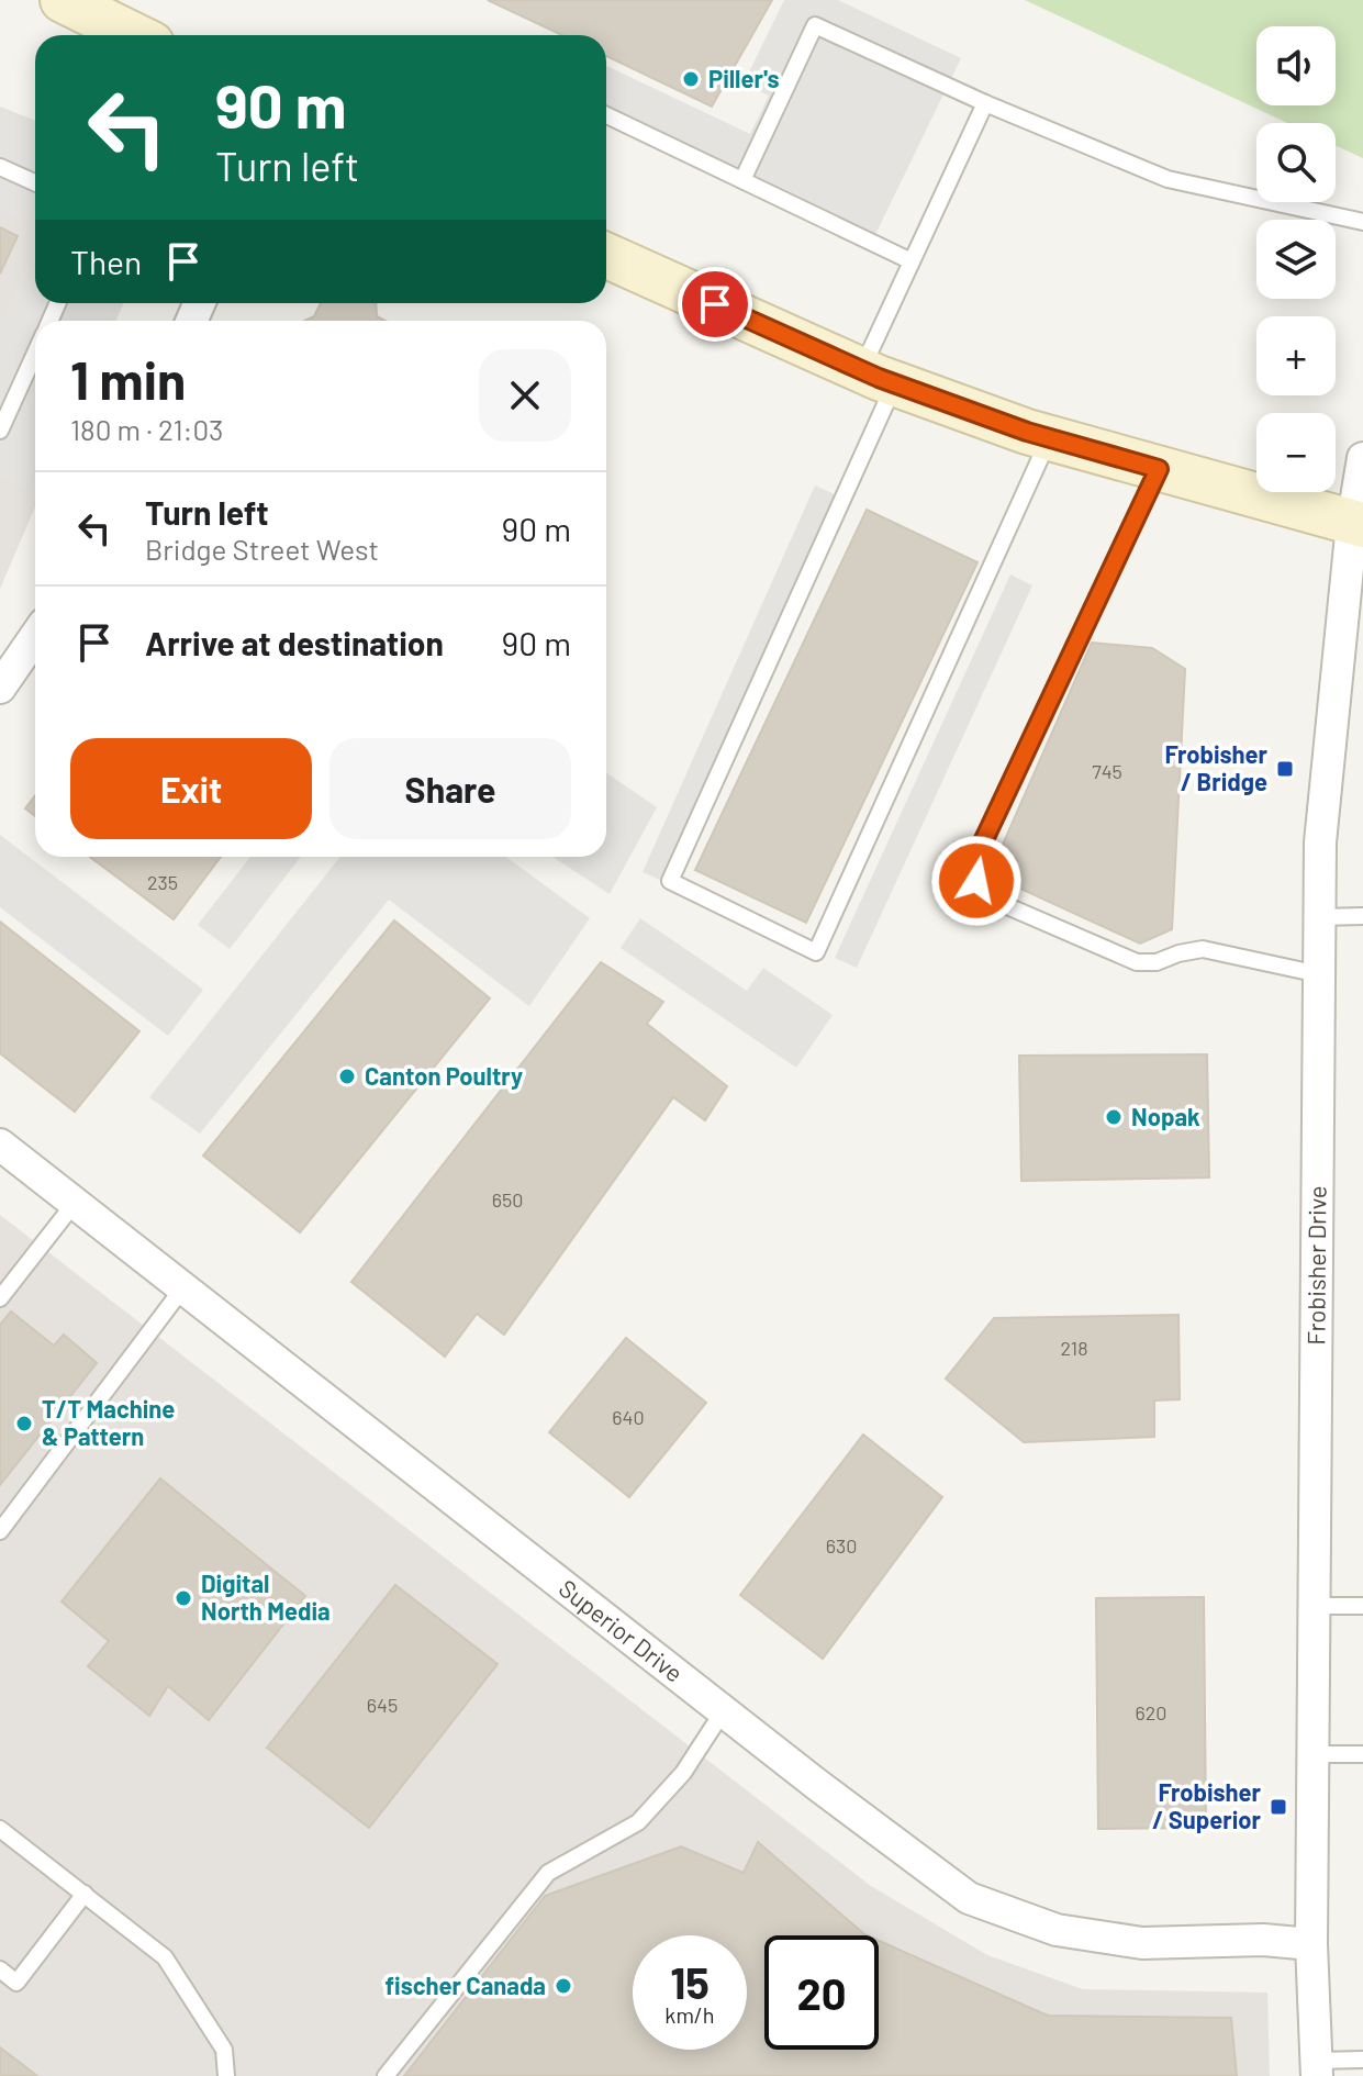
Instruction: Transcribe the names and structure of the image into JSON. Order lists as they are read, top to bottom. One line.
{"streets":{"street":["Frobisher Drive","Superior Drive"]},"crossings":[["Frobisher Drive","Superior Drive"]],"places":{"other":["Piller's","Canton Poultry","Nopak","T/T Machine & Pattern","Digital North Media","fischer Canada"],"transit":["Frobisher / Bridge","Frobisher / Superior"]},"house_numbers":["745","235","650","218","640","630","645","620"],"page":{"map_buttons":["+","−"],"turn":["90 m","Turn left"],"then":"Then","heading":["1 min","180 m · 21:03"],"list":[{"name":"Turn left","note":"Bridge Street West","value":"90 m"},{"name":"Arrive at destination","value":"90 m"}],"buttons":["Exit","Share"],"speed":"15 km/h","limit":"20"}}
